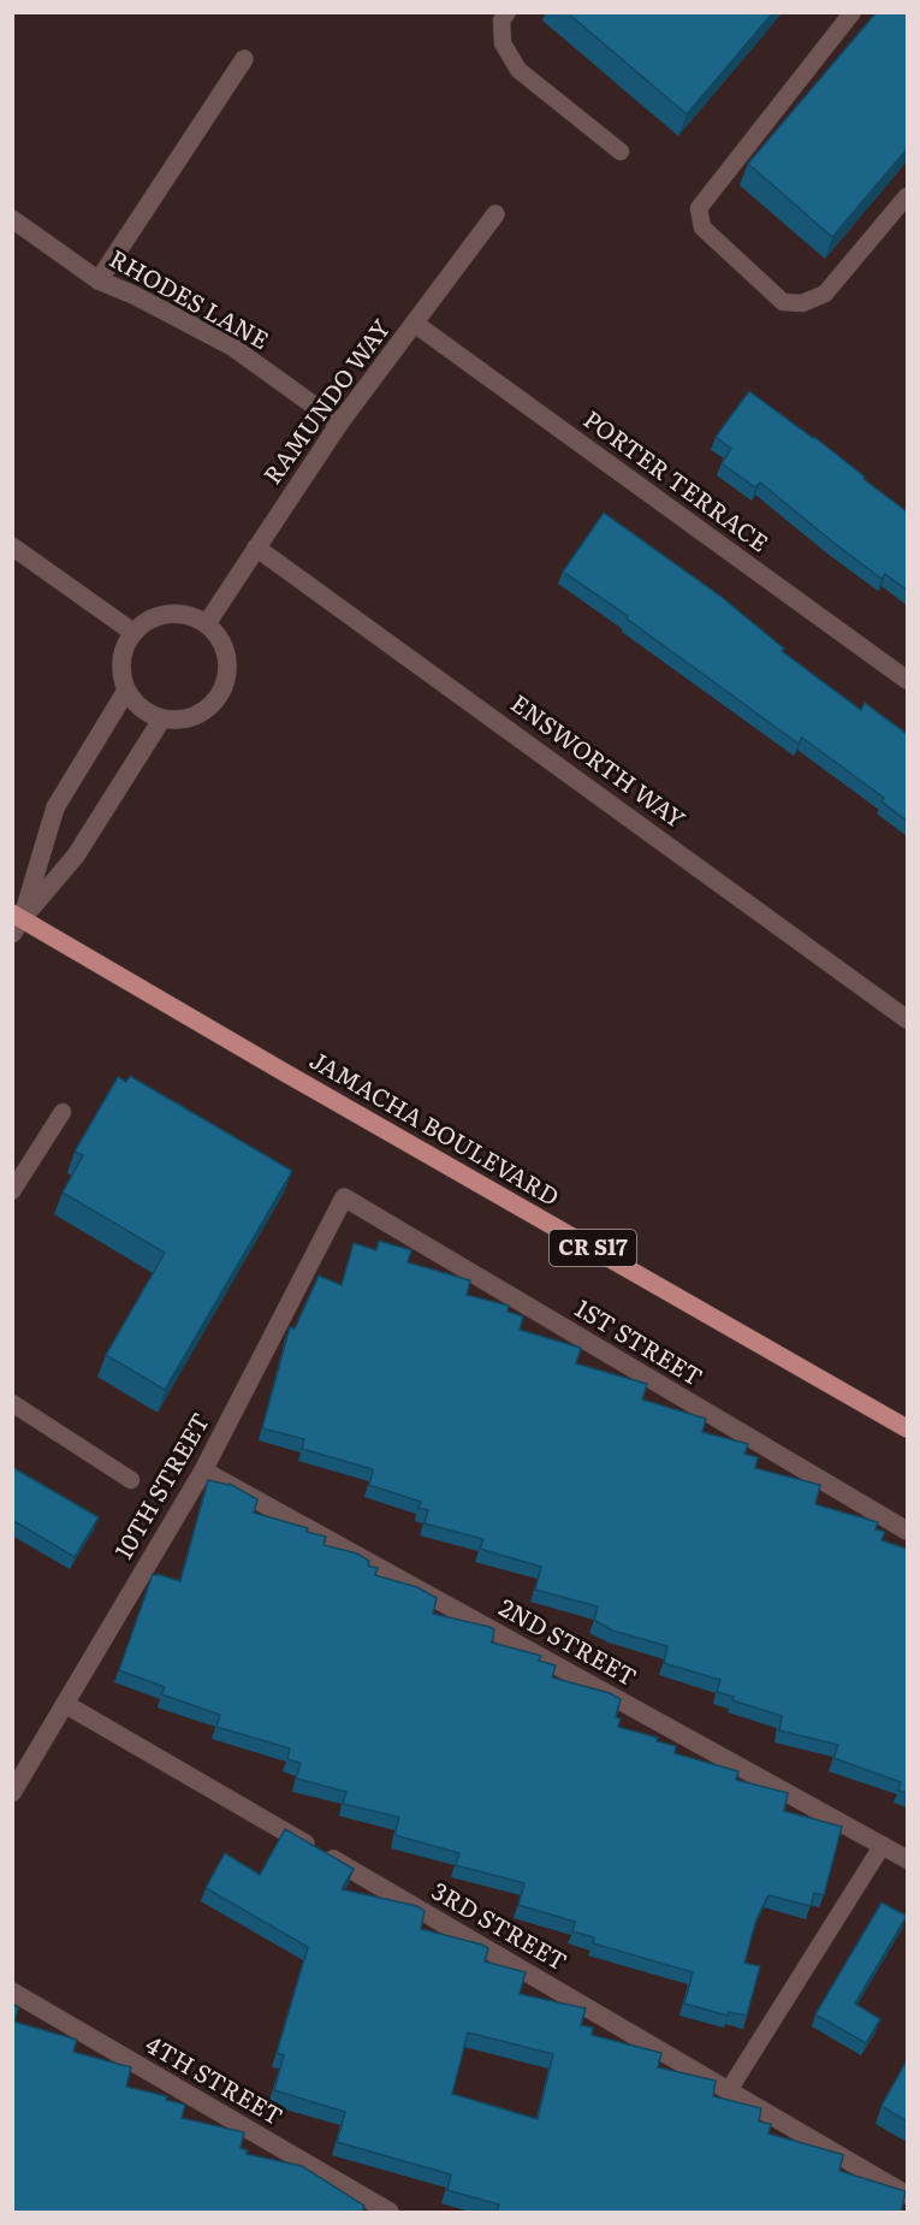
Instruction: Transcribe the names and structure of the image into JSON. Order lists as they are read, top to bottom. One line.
{"streets":{"main road":["JAMACHA BOULEVARD","CR S17"],"street":["RHODES LANE","RAMUNDO WAY","PORTER TERRACE","ENSWORTH WAY","1ST STREET","10TH STREET","2ND STREET","3RD STREET","4TH STREET"]},"crossings":[["RHODES LANE","RAMUNDO WAY"],["RAMUNDO WAY","PORTER TERRACE"],["RAMUNDO WAY","ENSWORTH WAY"],["1ST STREET","10TH STREET"],["10TH STREET","2ND STREET"],["10TH STREET","3RD STREET"]]}
